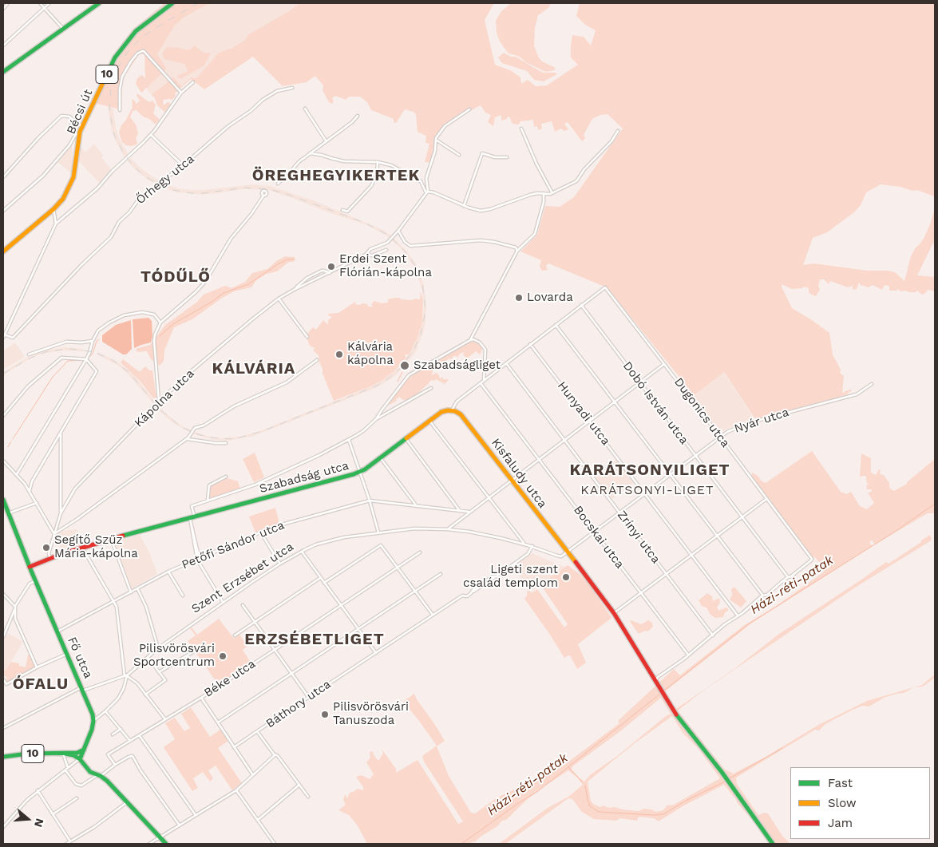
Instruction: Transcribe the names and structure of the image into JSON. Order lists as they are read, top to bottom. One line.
{"streets":{"street":["10","Bécsi út","Őrhegy utca","Kápolna utca","Dobó István utca","Dugonics utca","Hunyadi utca","Nyár utca","Kisfaludy utca","Szabadság utca","Bocskai utca","Zrínyi utca","Petőfi Sándor utca","Szent Erzsébet utca","Fő utca","Béke utca","Báthory utca"]},"crossings":[["Kápolna utca","Szabadság utca"],["Dobó István utca","Dugonics utca"],["Dobó István utca","Nyár utca"],["Dobó István utca","Szabadság utca"],["Dugonics utca","Nyár utca"],["Dugonics utca","Szabadság utca"],["Hunyadi utca","Nyár utca"],["Hunyadi utca","Szabadság utca"],["Nyár utca","Kisfaludy utca"],["Nyár utca","Bocskai utca"],["Nyár utca","Zrínyi utca"],["Nyár utca","Szent Erzsébet utca"],["Kisfaludy utca","Szabadság utca"],["Szabadság utca","Bocskai utca"],["Szabadság utca","Zrínyi utca"],["Szabadság utca","Fő utca"],["Petőfi Sándor utca","Fő utca"]],"districts":["ÖREGHEGYIKERTEK","TÓDŰLŐ","KÁLVÁRIA","KARÁTSONYILIGET","KARÁTSONYI-LIGET","ERZSÉBETLIGET","ÓFALU"],"water":["Házi-réti-patak"],"places":["Erdei Szent Flórián-kápolna","Lovarda","Kálvária kápolna","Szabadságliget","Segítő Szűz Mária-kápolna","Ligeti szent család templom","Pilisvörösvári Sportcentrum","Pilisvörösvári Tanuszoda"],"legend":["Fast","Slow","Jam"],"north":"right"}
